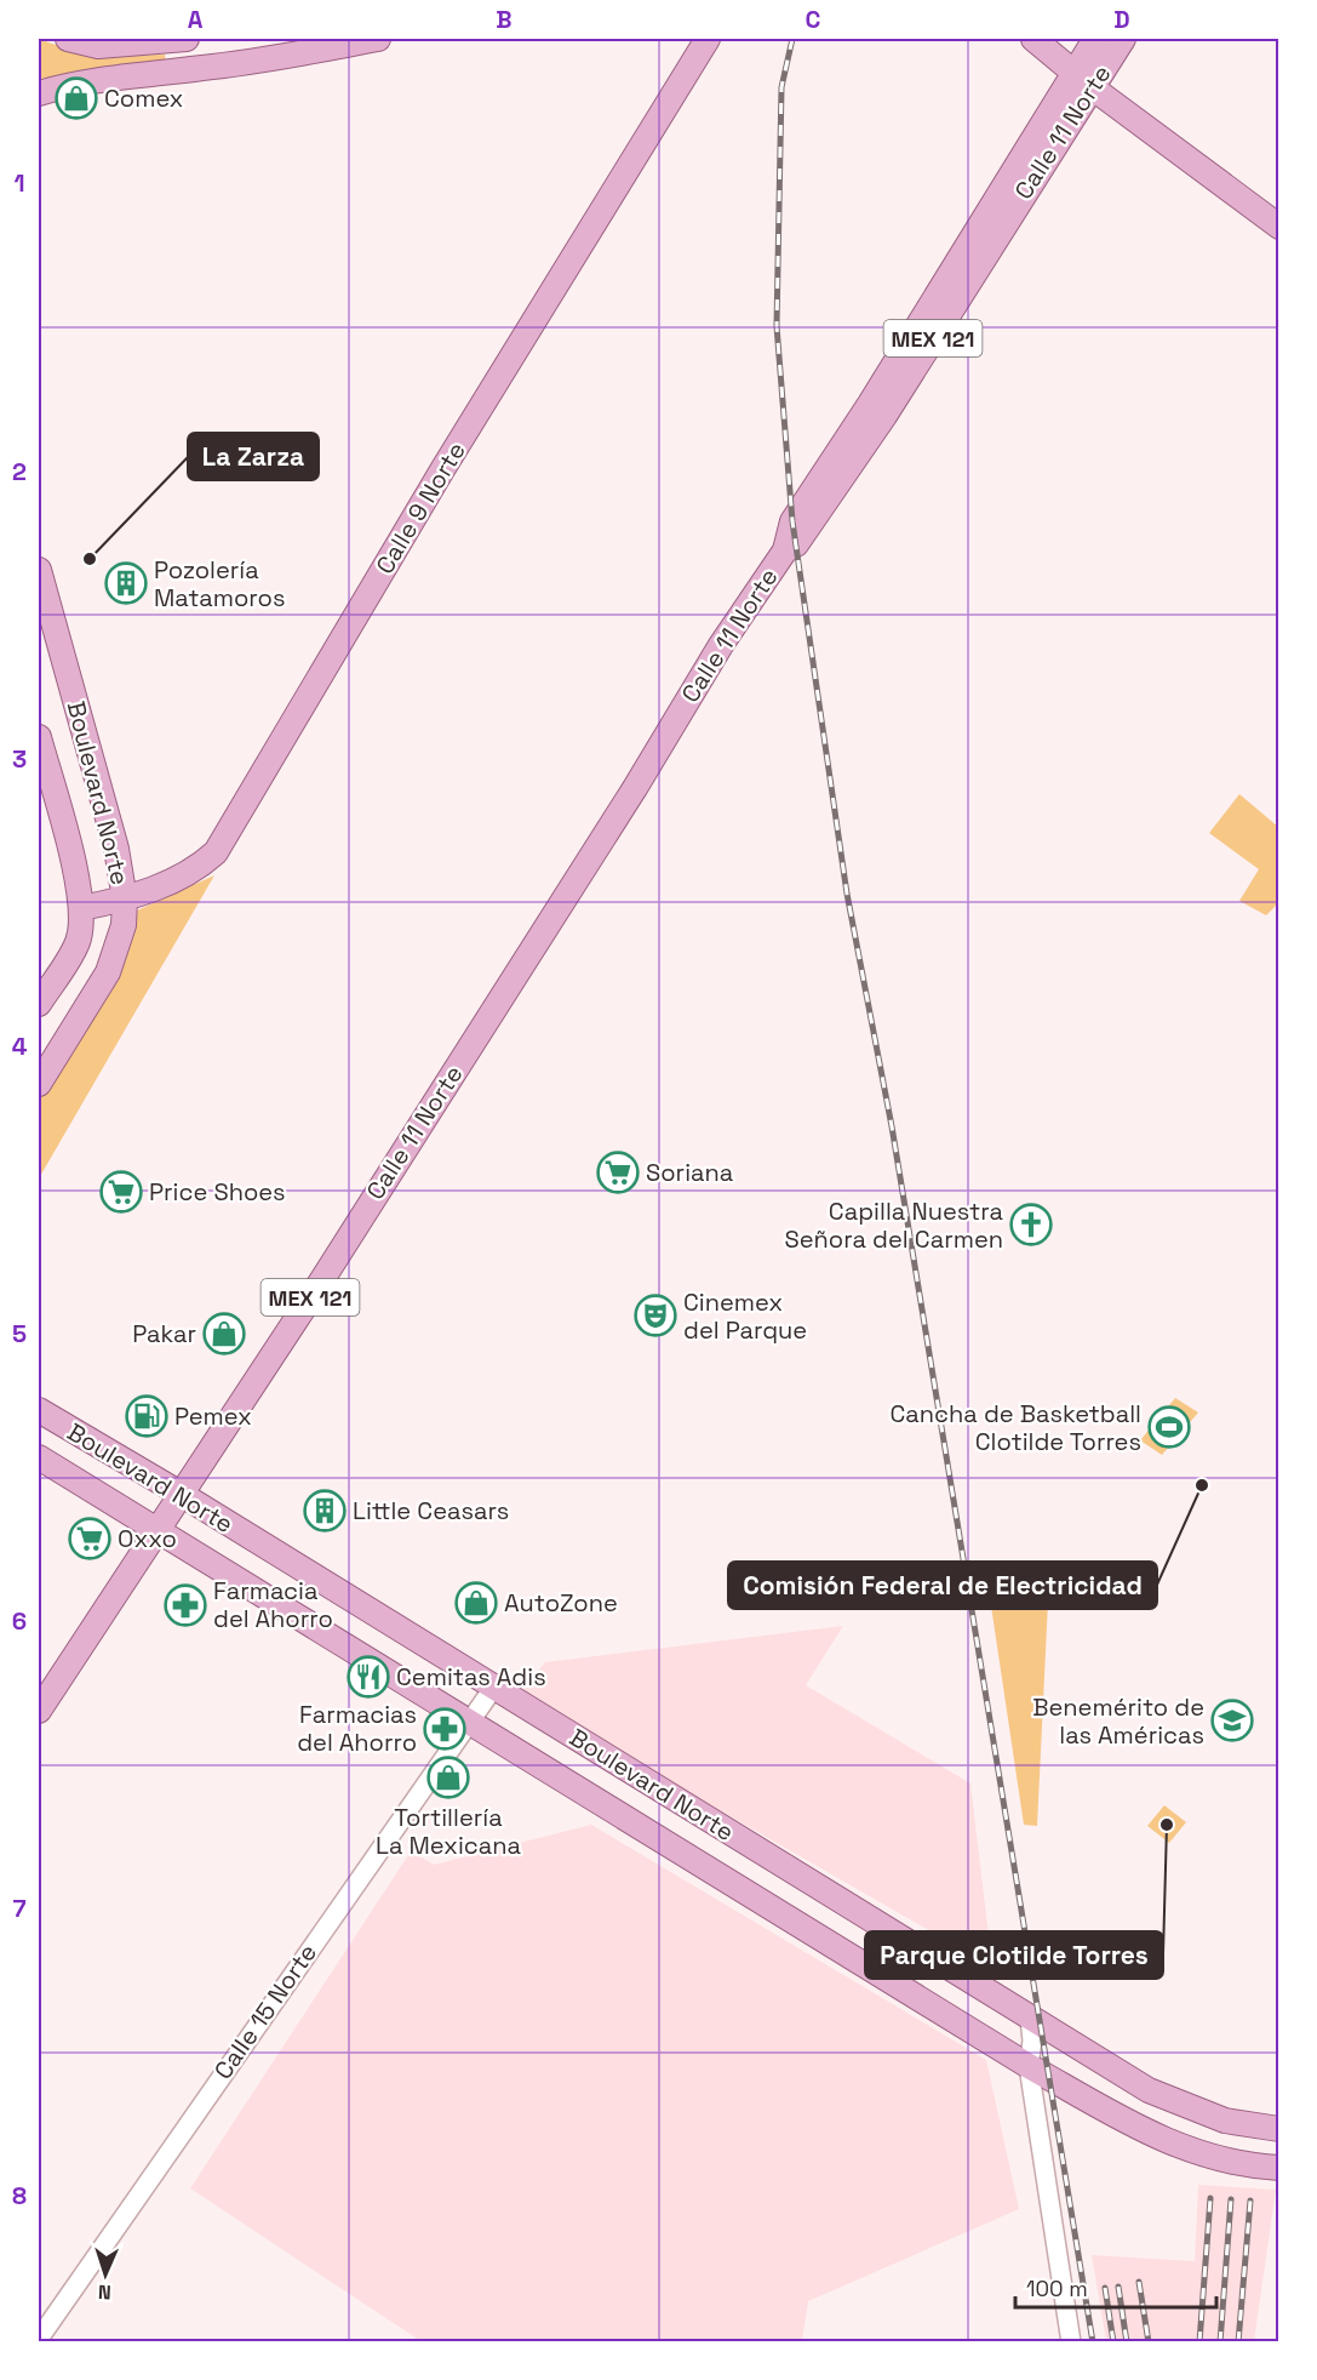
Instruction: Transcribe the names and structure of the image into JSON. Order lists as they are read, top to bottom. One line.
{"streets":{"main road":["Calle 11 Norte","MEX 121","Calle 9 Norte","Boulevard Norte"],"street":["Calle 15 Norte"]},"crossings":[["Calle 11 Norte","Boulevard Norte"],["Calle 9 Norte","Boulevard Norte"],["Boulevard Norte","Calle 15 Norte"]],"places":{"shop":["Comex","Pakar","AutoZone","Tortillería La Mexicana"],"other":["La Zarza","Comisión Federal de Electricidad","Parque Clotilde Torres"],"building":["Pozolería Matamoros","Little Ceasars"],"supermarket":["Soriana","Price Shoes","Oxxo"],"church":["Capilla Nuestra Señora del Carmen"],"theatre":["Cinemex del Parque"],"fuel station":["Pemex"],"sports":["Cancha de Basketball Clotilde Torres"],"pharmacy":["Farmacia del Ahorro","Farmacias del Ahorro"],"restaurant":["Cemitas Adis"],"school or university":["Benemérito de las Américas"]},"scale_bar":"100 m","north":"bottom","grid":{"columns":["A","B","C","D"],"rows":["1","2","3","4","5","6","7","8"]}}
